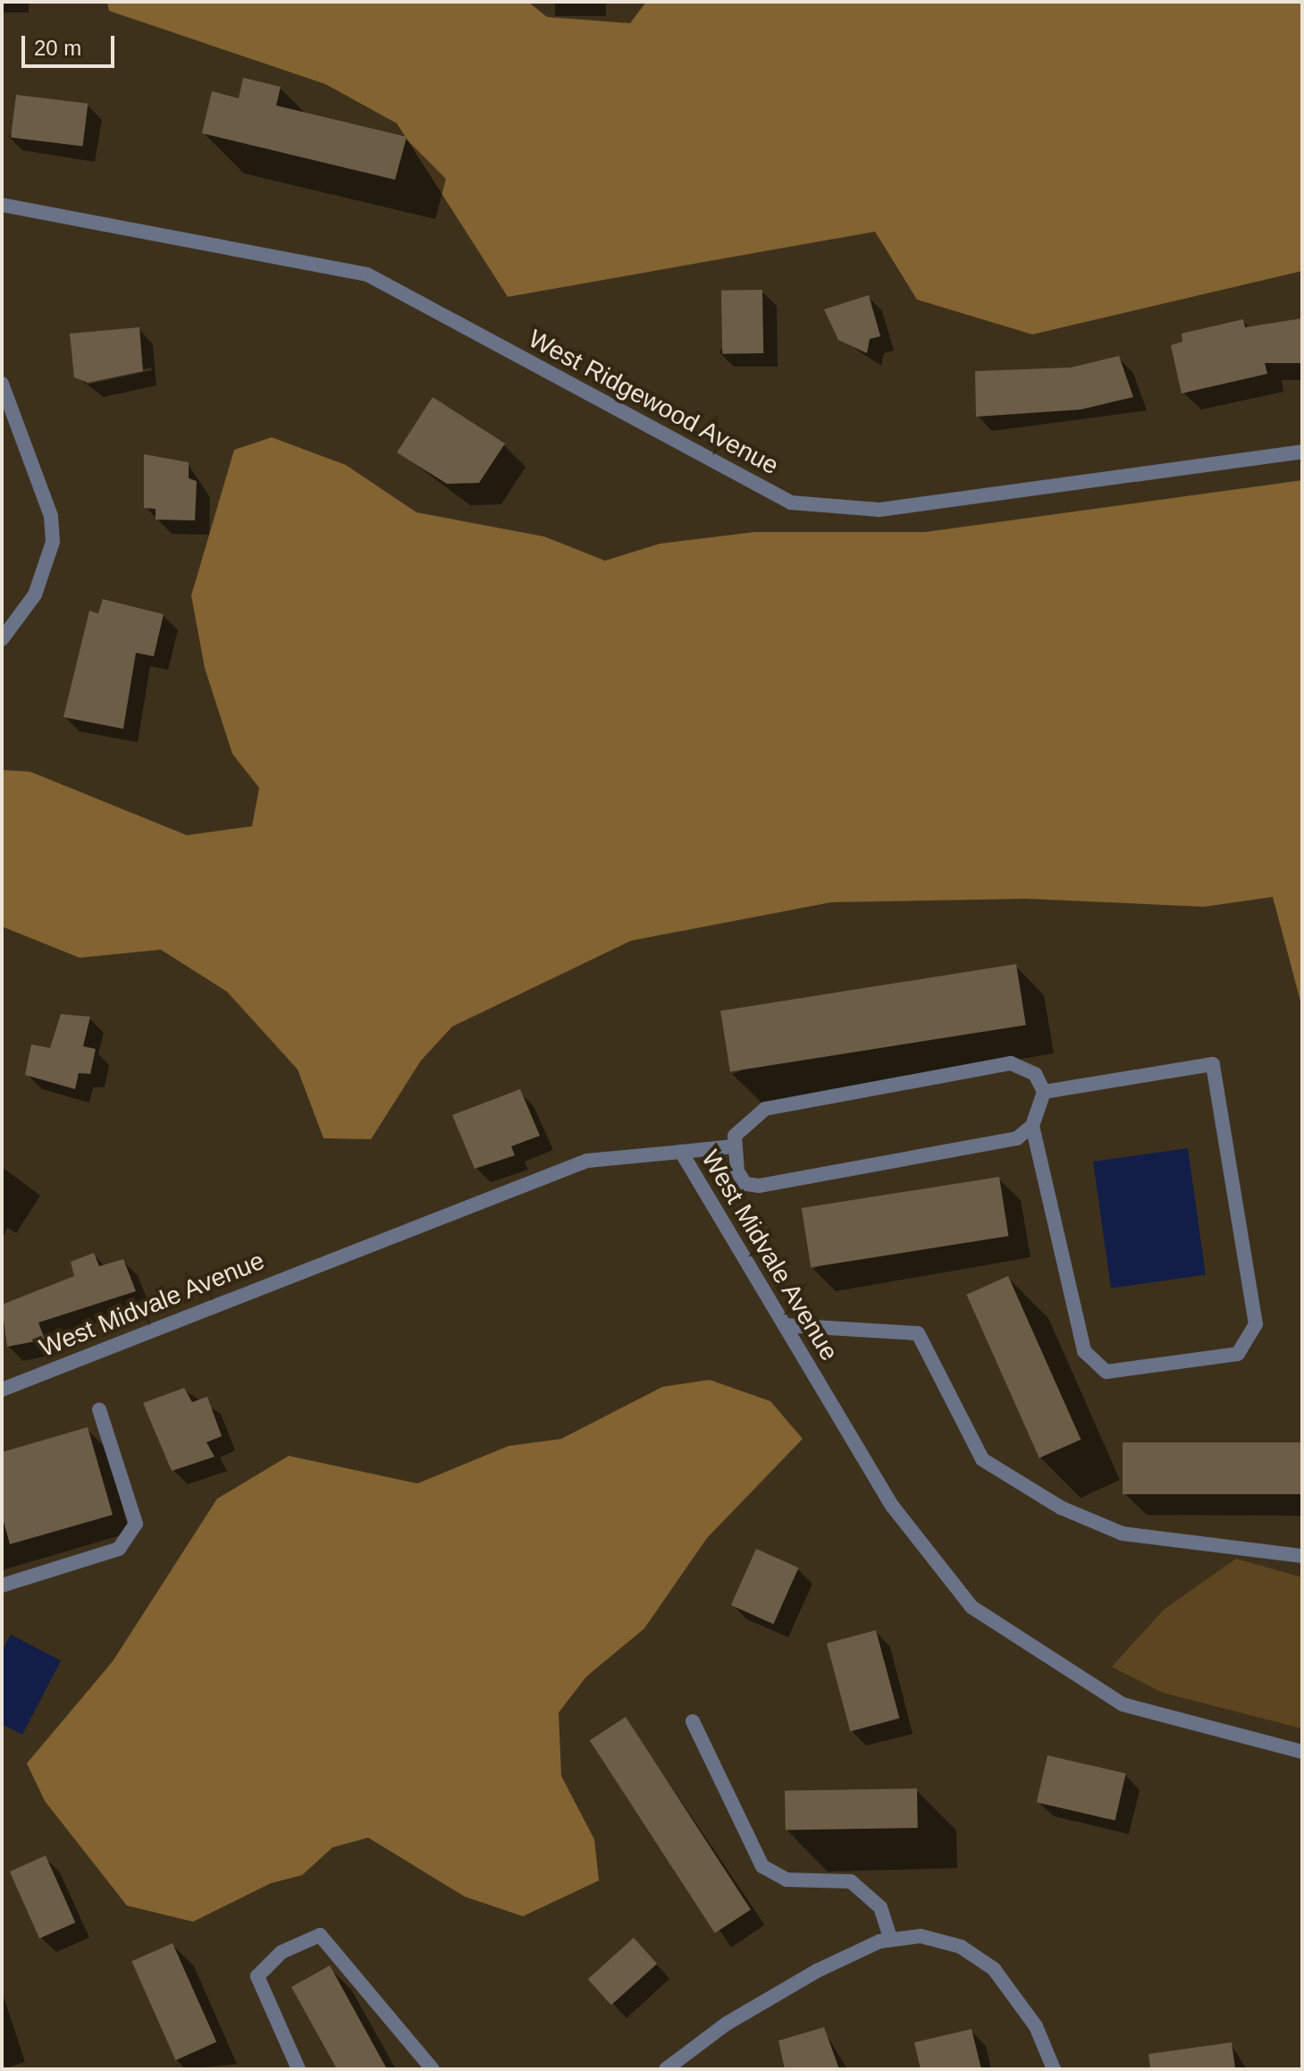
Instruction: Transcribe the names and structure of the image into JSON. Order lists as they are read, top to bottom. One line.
{"streets":{"street":["West Ridgewood Avenue","West Midvale Avenue"]},"scale_bar":"20 m"}
